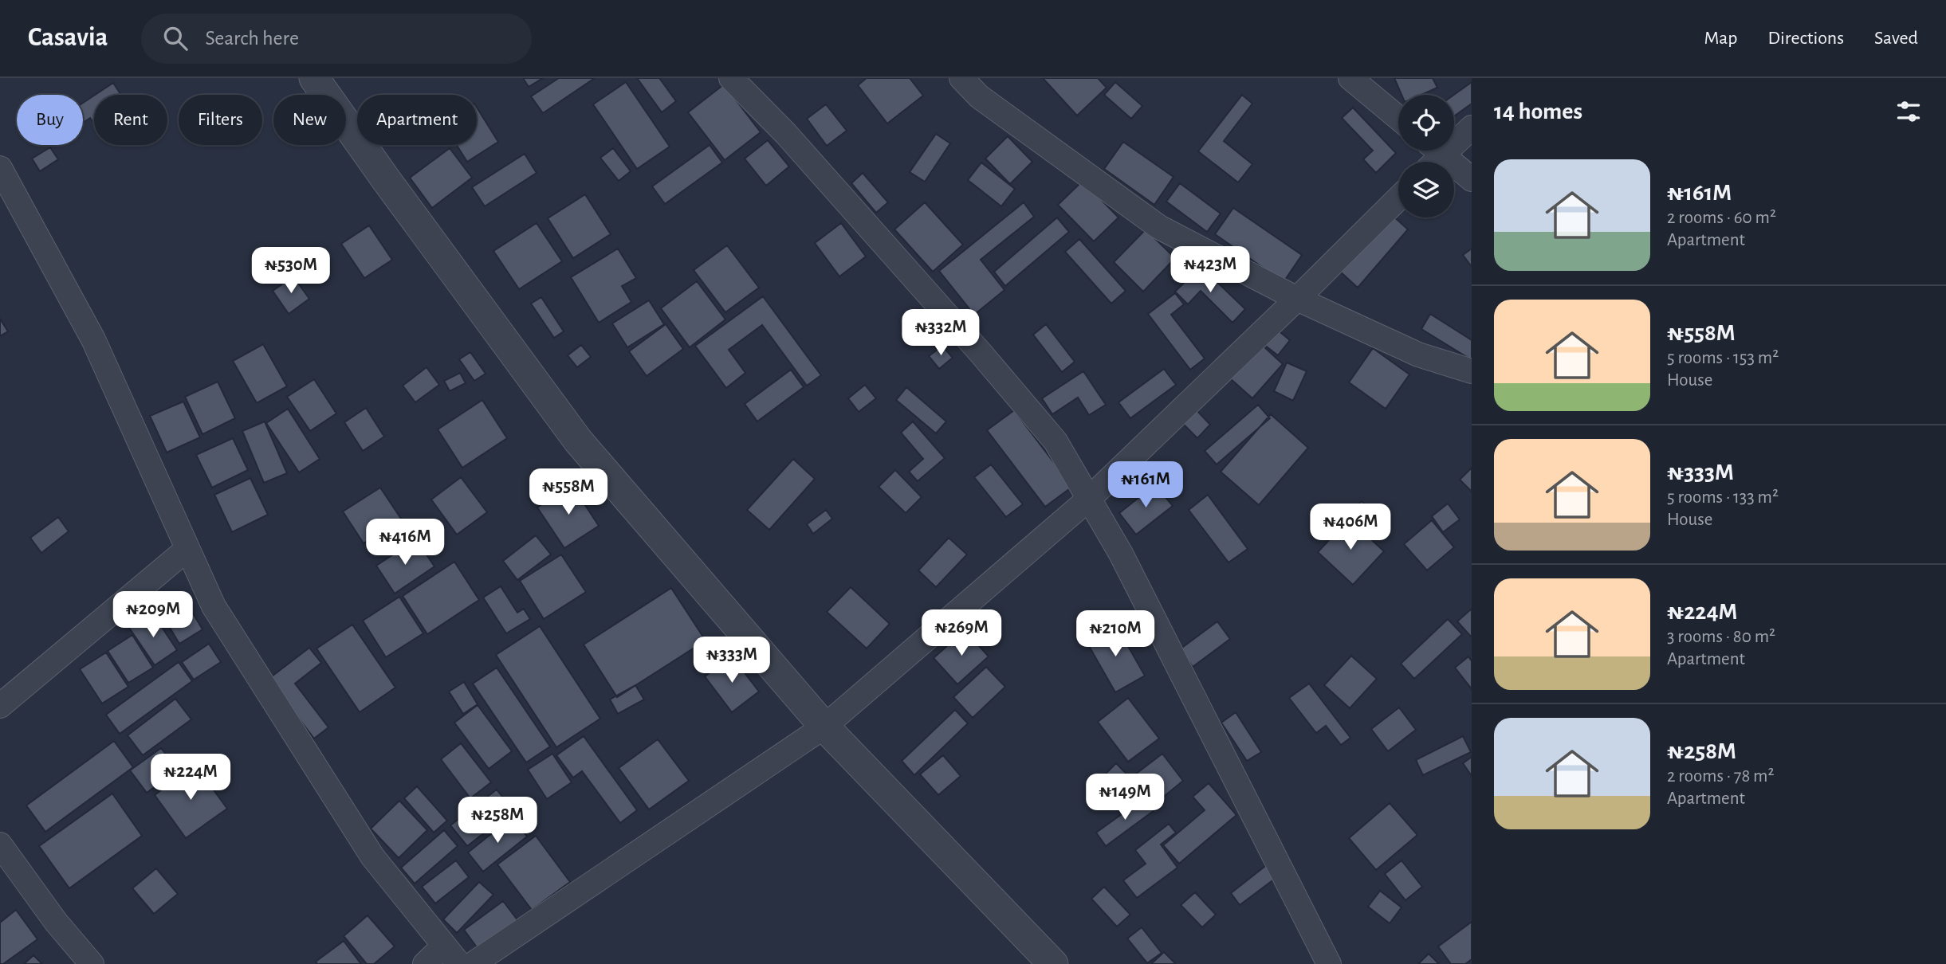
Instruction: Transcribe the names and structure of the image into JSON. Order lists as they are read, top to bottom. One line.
{"page":{"header":"Casavia","search":"Search here","nav":["Map","Directions","Saved"],"heading":"14 homes","chip":["Buy","Rent","Filters","New","Apartment"],"list":[{"name":"₦161M","note":"2 rooms · 60 m² · Apartment"},{"name":"₦558M","note":"5 rooms · 153 m² · House"},{"name":"₦333M","note":"5 rooms · 133 m² · House"},{"name":"₦224M","note":"3 rooms · 80 m² · Apartment"},{"name":"₦258M","note":"2 rooms · 78 m² · Apartment"}],"price":["₦423M","₦530M","₦332M","₦161M","₦558M","₦406M","₦416M","₦209M","₦269M","₦210M","₦333M","₦224M","₦149M","₦258M"]}}
